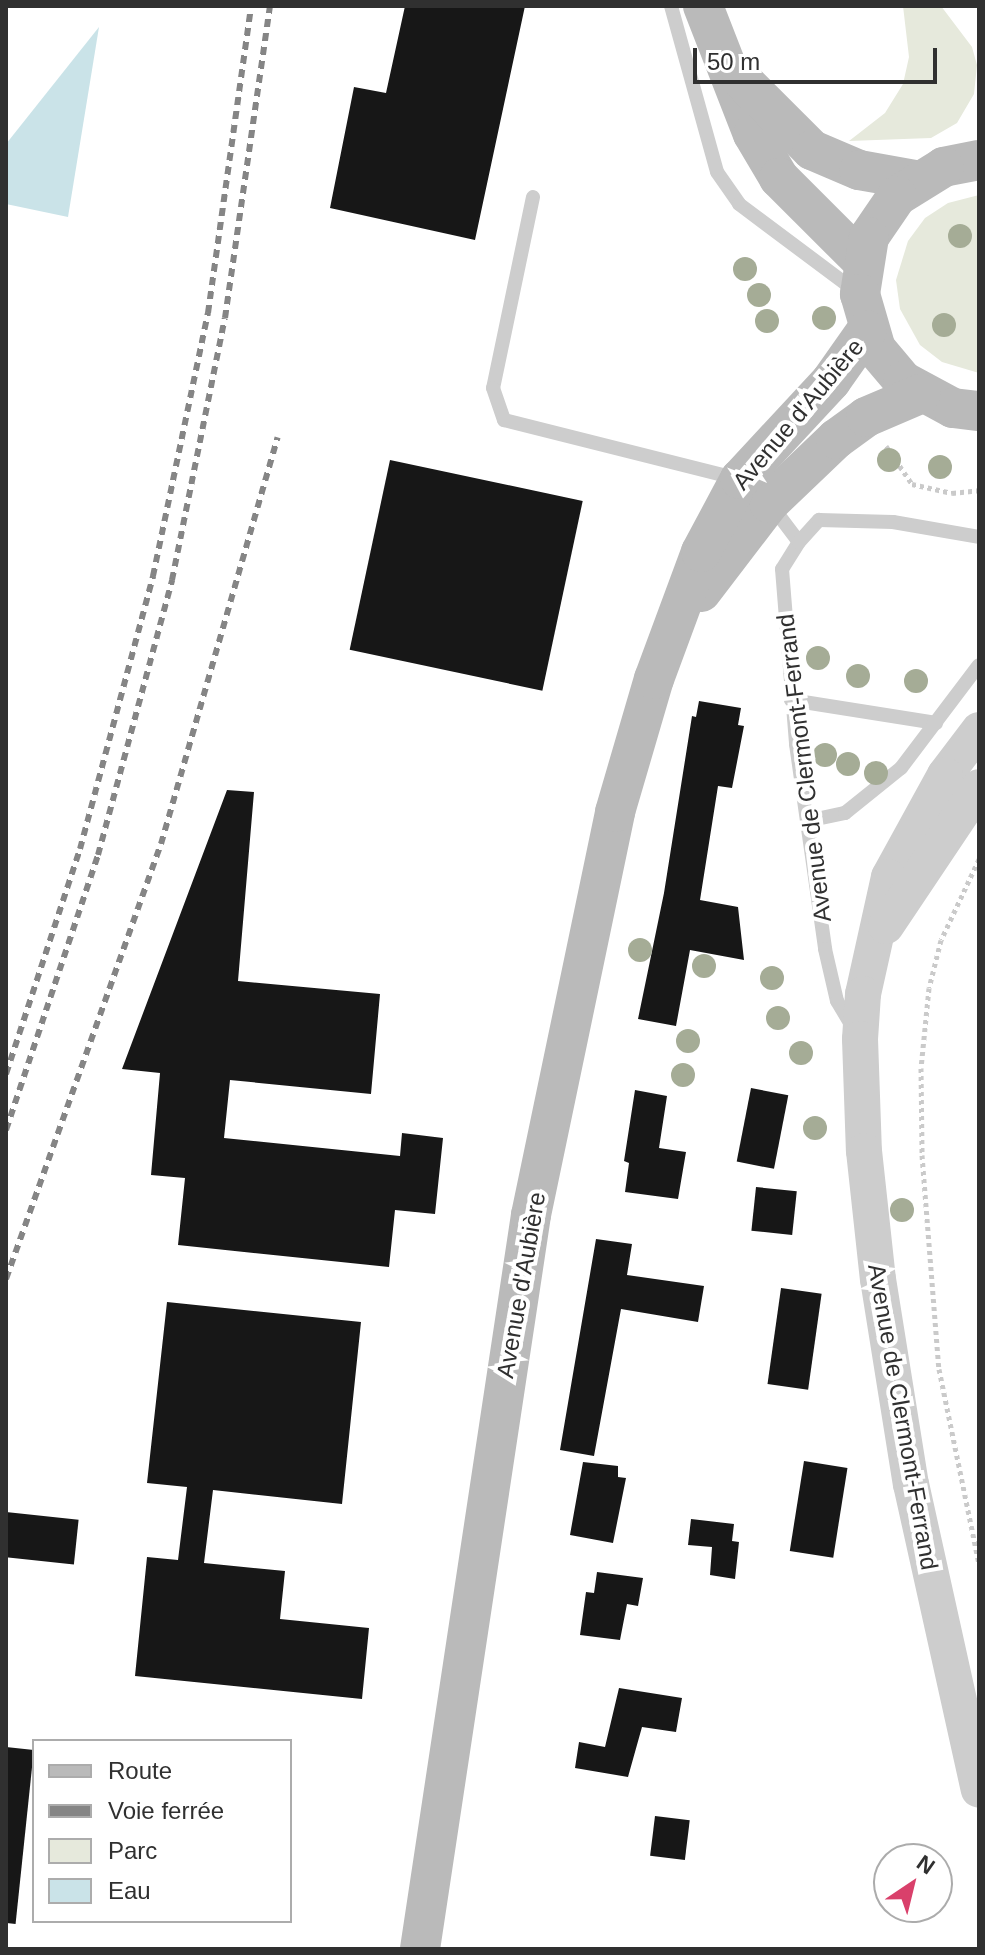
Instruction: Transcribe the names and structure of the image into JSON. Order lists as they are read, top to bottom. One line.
{"streets":{"main road":["Avenue d'Aubière"],"street":["Avenue de Clermont-Ferrand"]},"legend":["Route","Voie ferrée","Parc","Eau"],"scale_bar":"50 m","north":"top right"}
